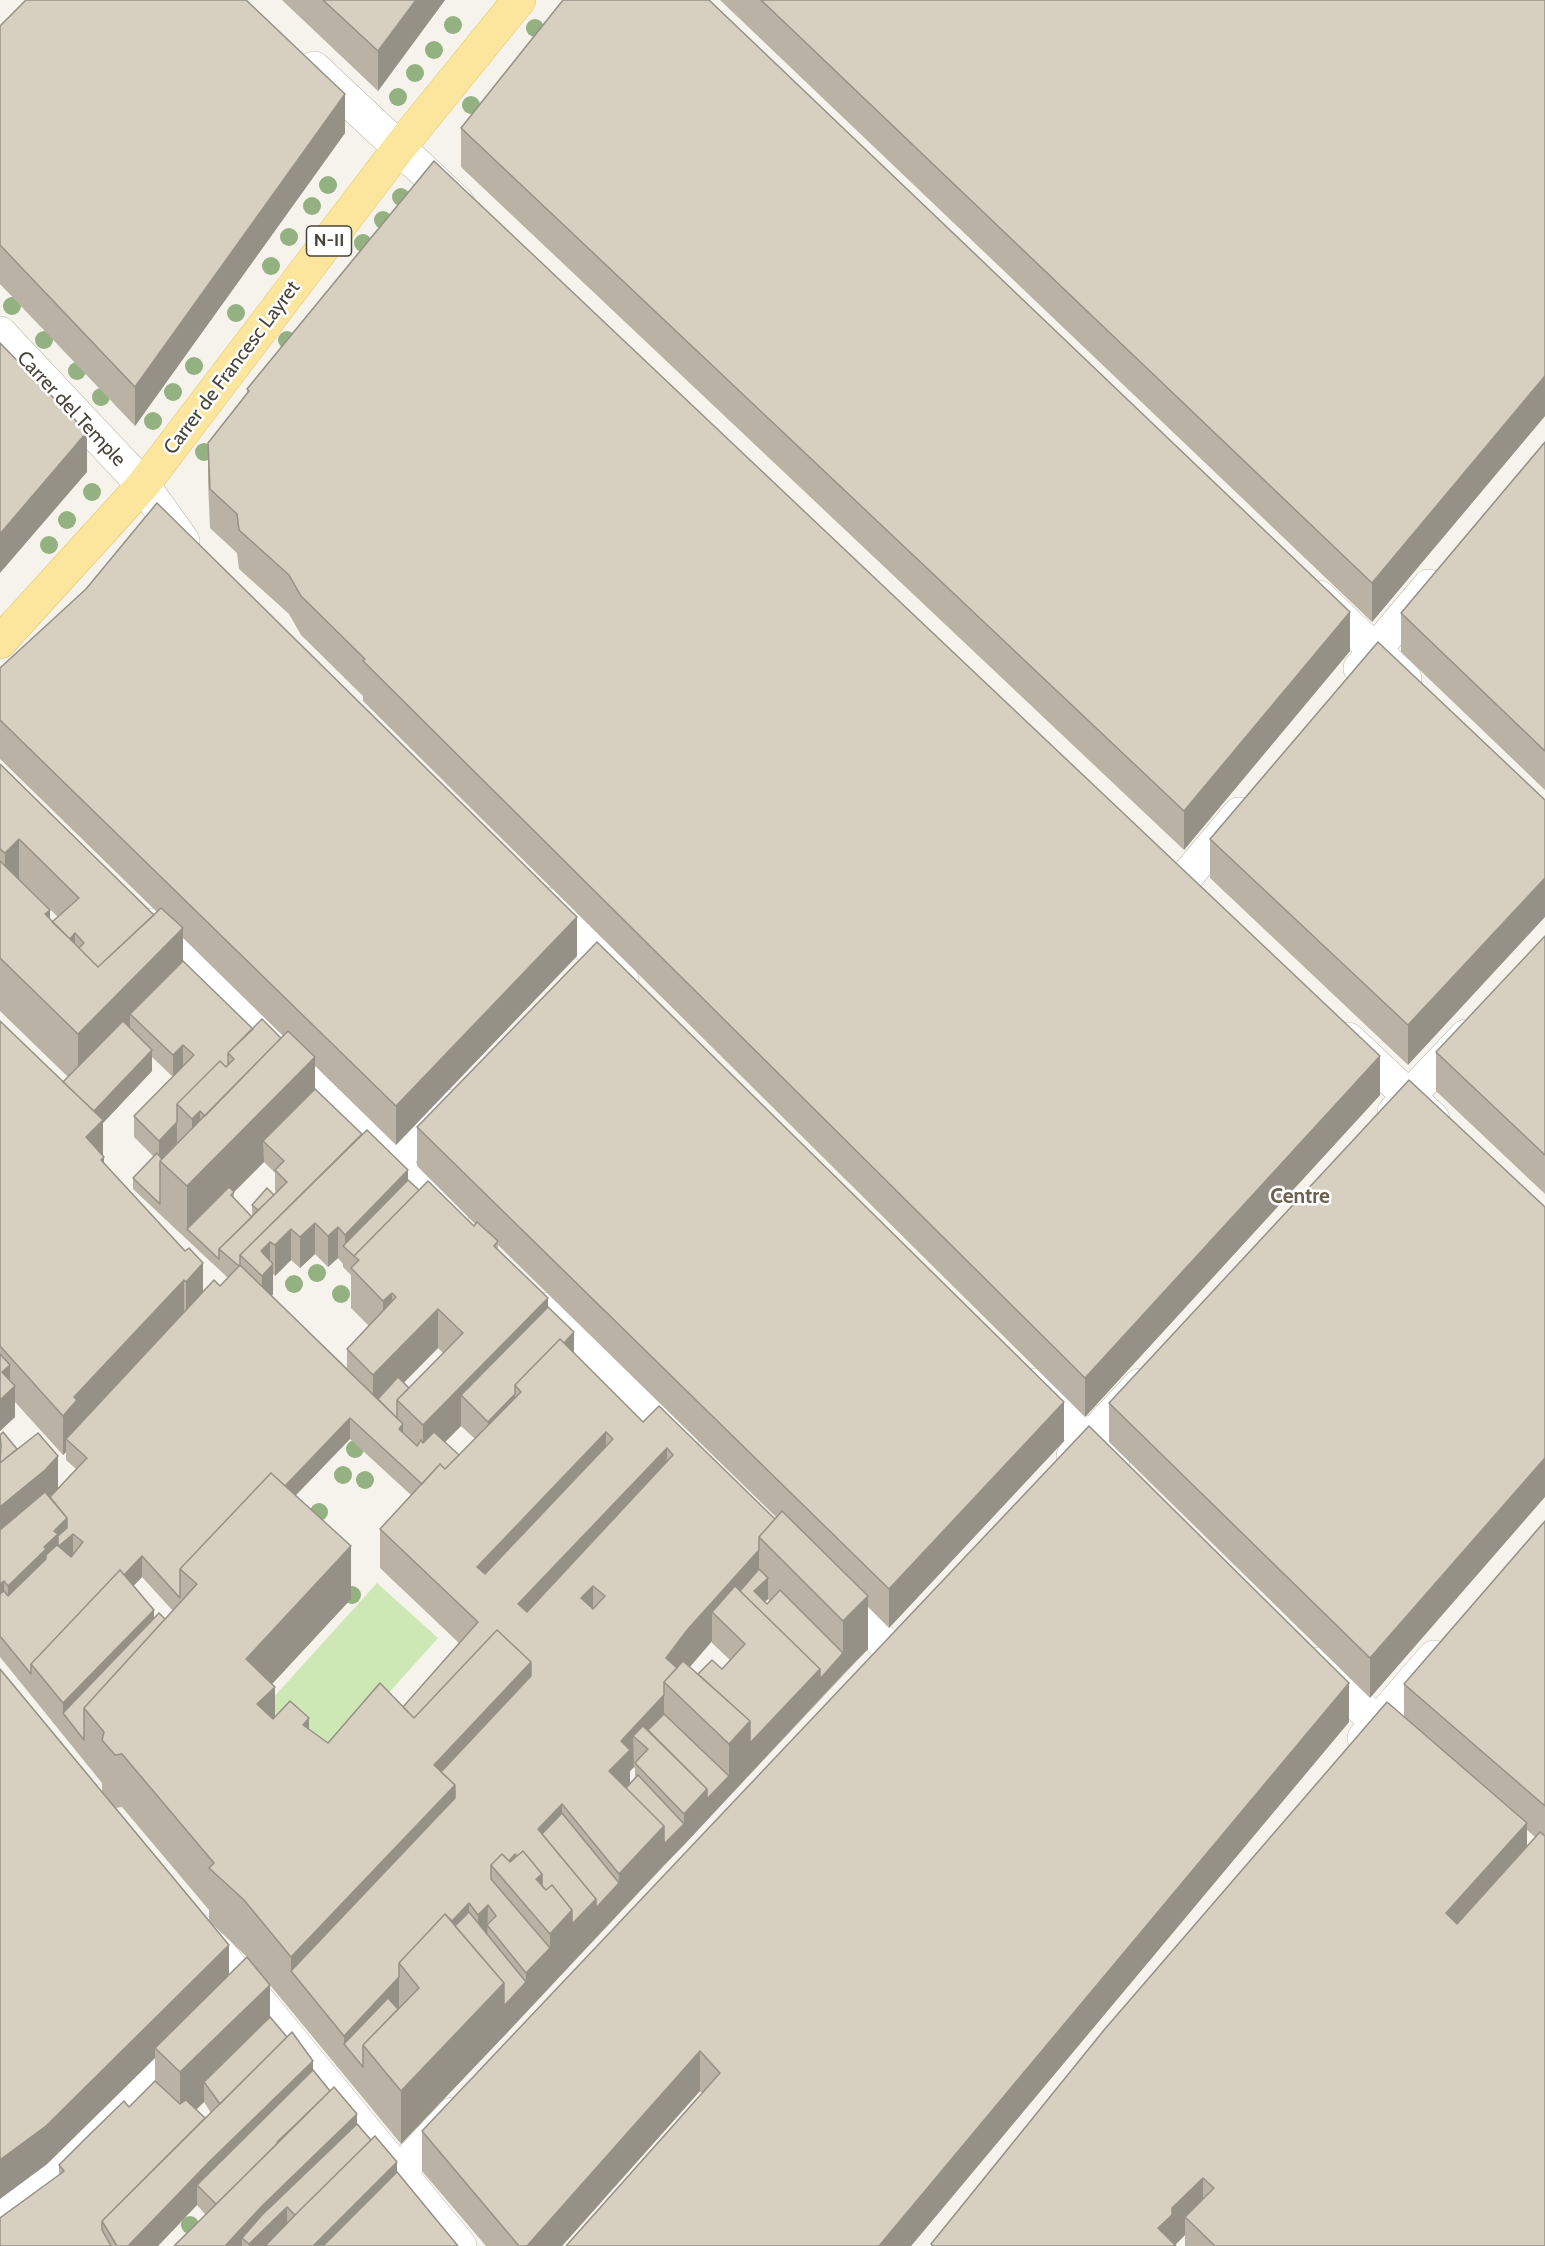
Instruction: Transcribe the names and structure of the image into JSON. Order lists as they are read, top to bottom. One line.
{"streets":{"main road":["N-II","Carrer de Francesc Layret"],"street":["Carrer del Temple"]},"crossings":[["Carrer de Francesc Layret","Carrer del Temple"]],"districts":["Centre"]}
